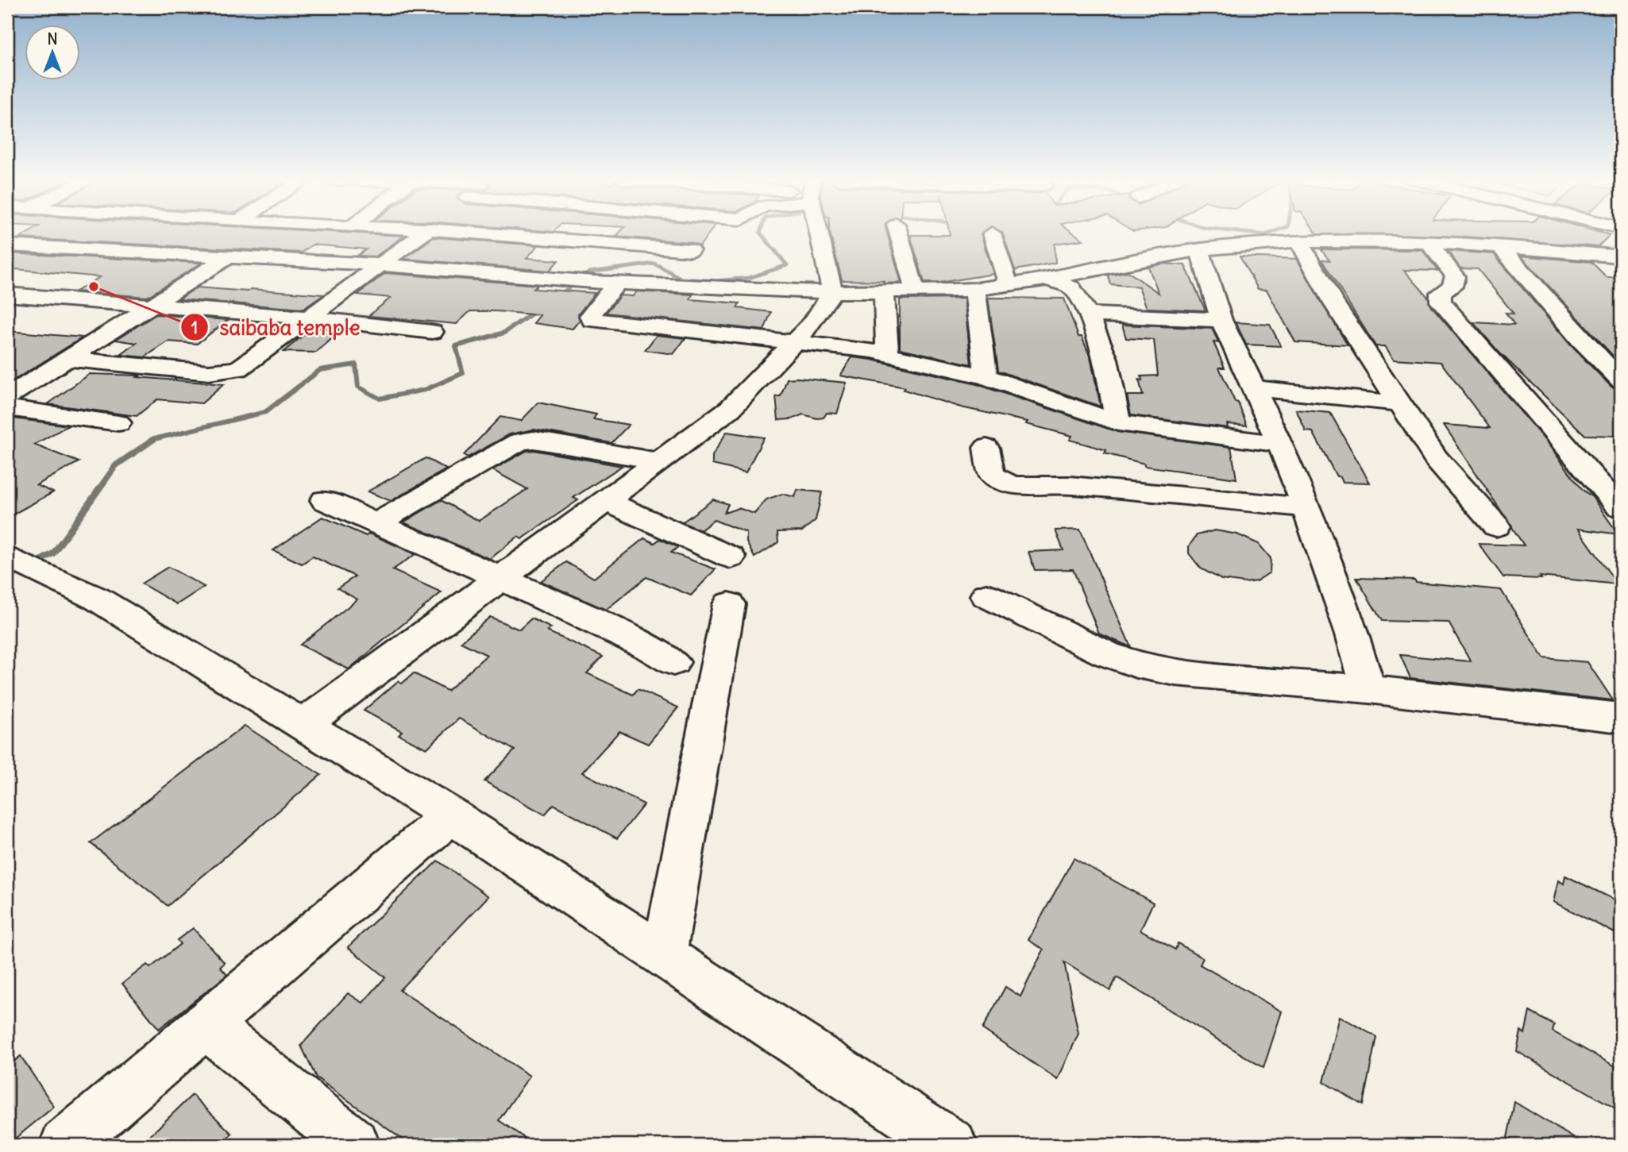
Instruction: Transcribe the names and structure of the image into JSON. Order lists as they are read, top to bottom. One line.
{"places":["saibaba temple"],"north":"top"}
